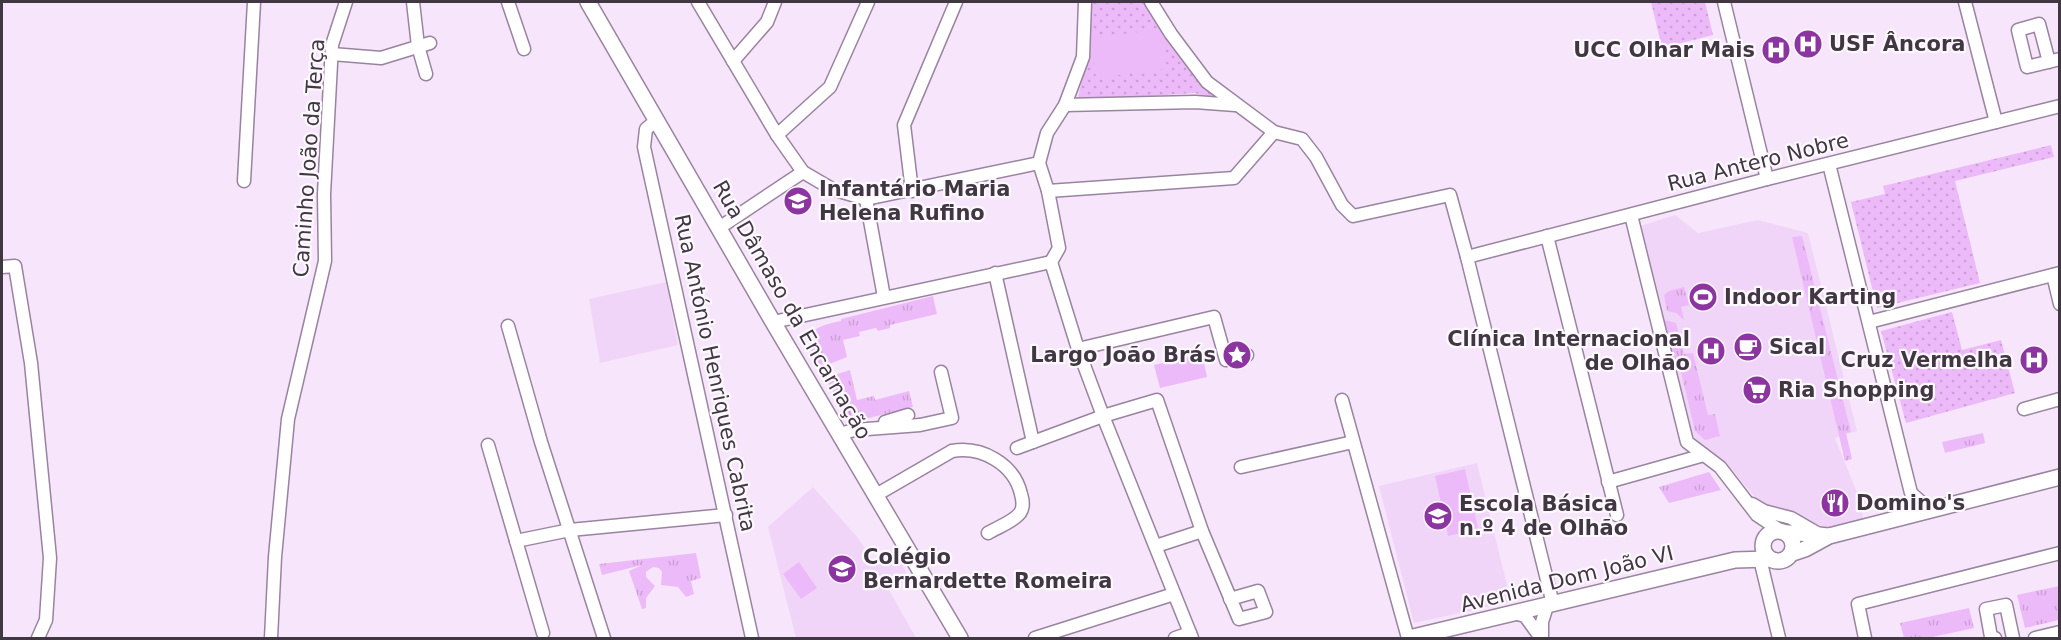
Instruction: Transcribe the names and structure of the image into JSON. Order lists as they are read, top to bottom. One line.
{"streets":{"main road":["Rua Dâmaso da Encarnação","Avenida Dom João VI"],"street":["Caminho João da Terça","Rua Antero Nobre","Rua António Henriques Cabrita"]},"crossings":[["Rua Dâmaso da Encarnação","Rua António Henriques Cabrita"]],"places":{"hospital":["USF Âncora","UCC Olhar Mais","Clínica Internacional de Olhão","Cruz Vermelha"],"school or university":["Infantário Maria Helena Rufino","Escola Básica n.º 4 de Olhão","Colégio Bernardette Romeira"],"sports":["Indoor Karting"],"cafe":["Sical"],"place":["Largo João Brás"],"supermarket":["Ria Shopping"],"restaurant":["Domino's"]}}
